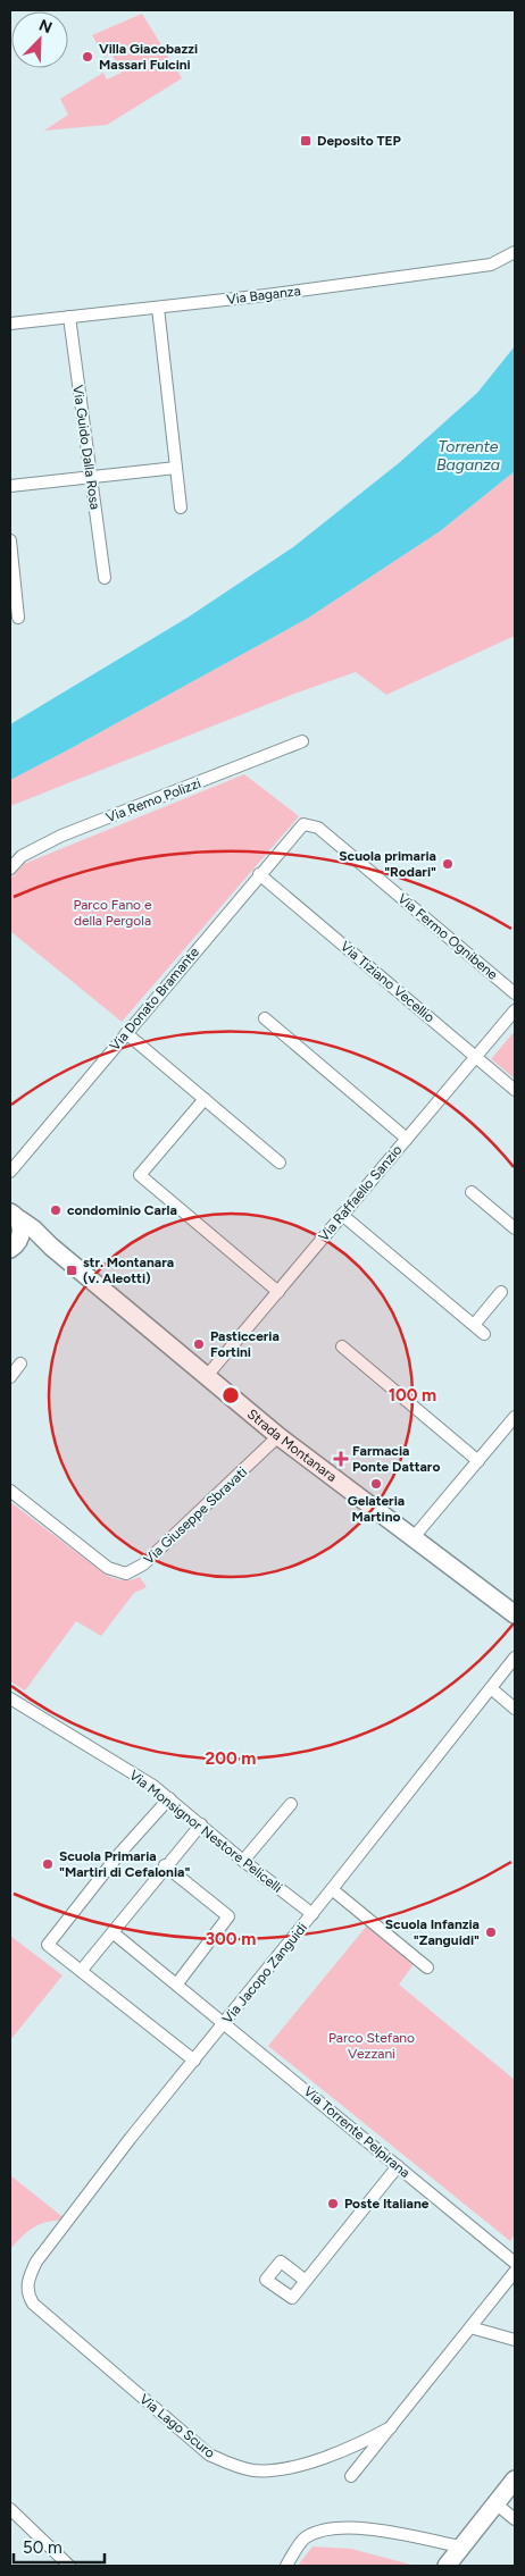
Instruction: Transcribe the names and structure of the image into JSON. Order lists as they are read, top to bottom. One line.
{"streets":{"street":["Via Baganza","Via Guido Dalla Rosa","Via Remo Polizzi","Via Fermo Ognibene","Via Tiziano Vecellio","Via Donato Bramante","Via Raffaello Sanzio","Strada Montanara","Via Giuseppe Sbravati","Via Monsignor Nestore Pelicelli","Via Jacopo Zanguidi","Via Torrente Pelpirana","Via Lago Scuro"]},"crossings":[["Via Baganza","Via Guido Dalla Rosa"],["Via Fermo Ognibene","Via Donato Bramante"],["Via Tiziano Vecellio","Via Donato Bramante"],["Via Tiziano Vecellio","Via Raffaello Sanzio"],["Via Raffaello Sanzio","Strada Montanara"],["Strada Montanara","Via Giuseppe Sbravati"],["Via Monsignor Nestore Pelicelli","Via Jacopo Zanguidi"],["Via Jacopo Zanguidi","Via Torrente Pelpirana"],["Via Jacopo Zanguidi","Via Lago Scuro"]],"water":["Torrente Baganza"],"parks":["Parco Fano e della Pergola","Parco Stefano Vezzani"],"places":{"other":["Villa Giacobazzi Massari Fulcini","Scuola primaria \"Rodari\"","condominio Carla","Pasticceria Fortini","Gelateria Martino","Scuola Primaria \"Martiri di Cefalonia\"","Scuola Infanzia \"Zanguidi\"","Poste Italiane"],"transit":["Deposito TEP","str. Montanara (v. Aleotti)"],"health":["Farmacia Ponte Dattaro"]},"scale_bar":"50 m","north":"top right","rings":["100 m","200 m","300 m"]}
